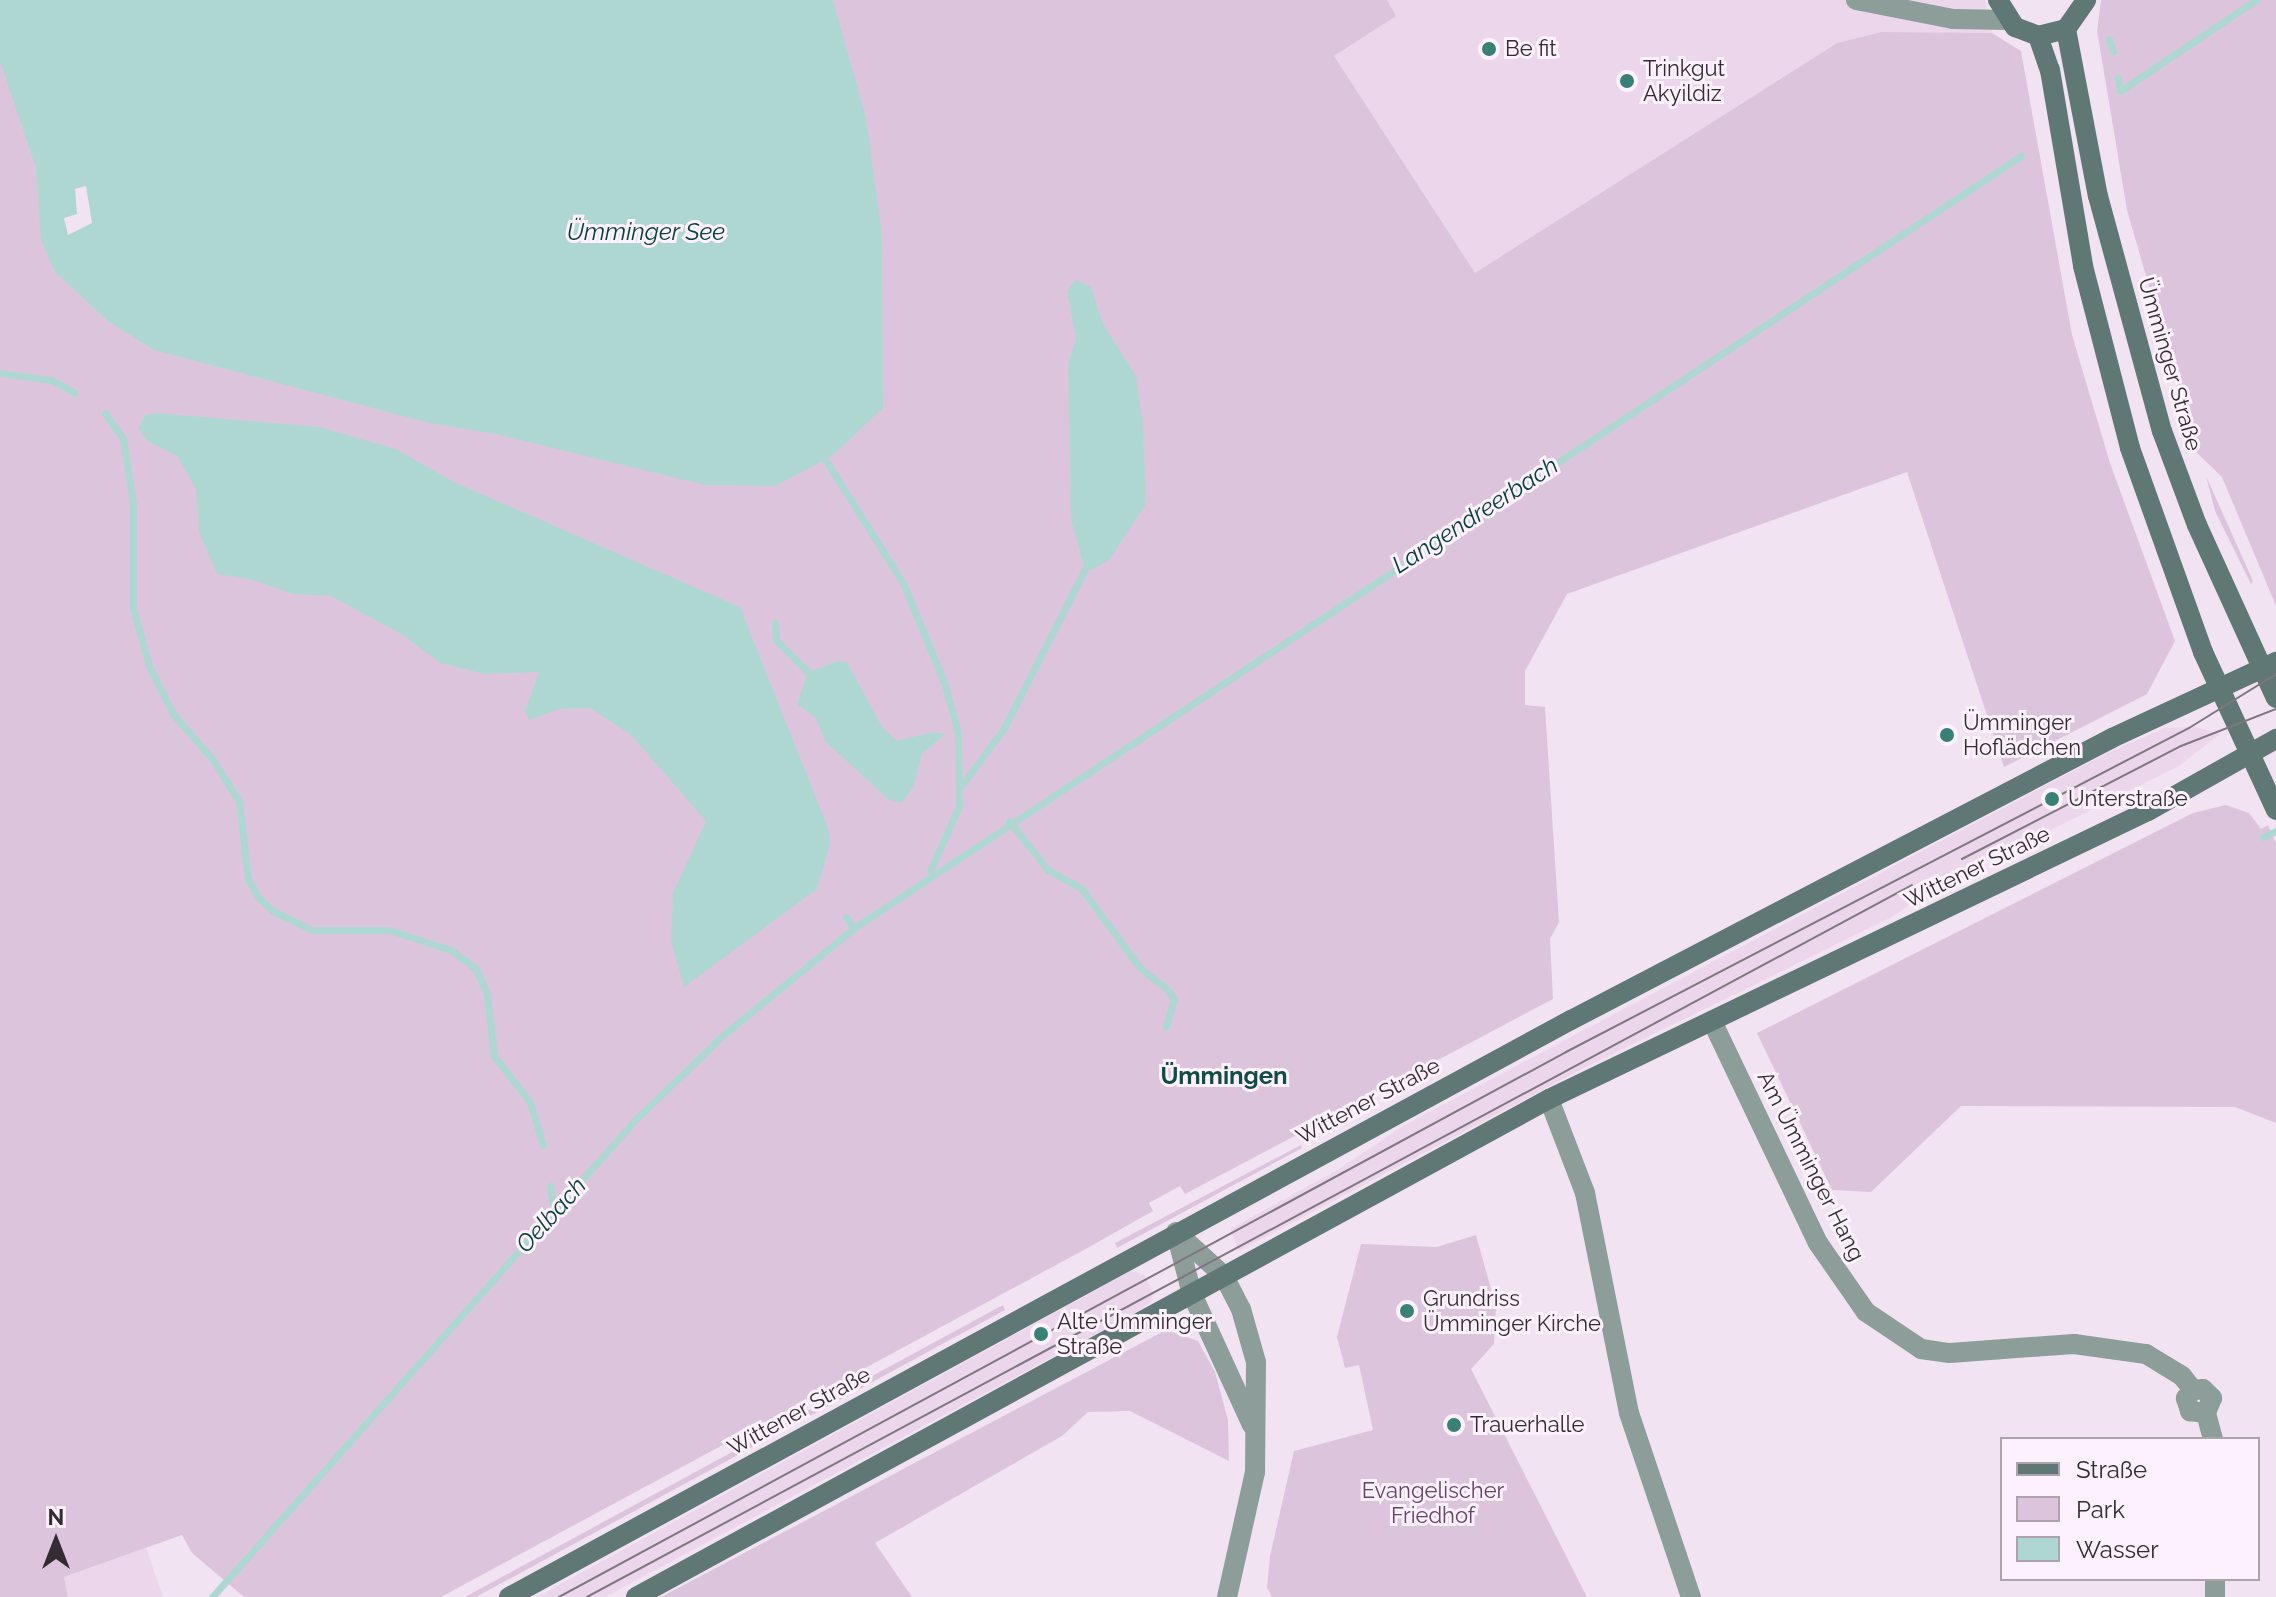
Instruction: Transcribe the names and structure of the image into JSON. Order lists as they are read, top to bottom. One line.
{"streets":{"main road":["Ümminger Straße","Wittener Straße"],"street":["Am Ümminger Hang"]},"crossings":[["Ümminger Straße","Wittener Straße"],["Wittener Straße","Am Ümminger Hang"]],"districts":["Ümmingen"],"water":["Ümminger See","Langendreerbach","Oelbach"],"parks":["Evangelischer Friedhof"],"places":["Be fit","Trinkgut Akyildiz","Ümminger Hoflädchen","Unterstraße","Grundriss Ümminger Kirche","Alte Ümminger Straße","Trauerhalle"],"legend":["Straße","Park","Wasser"],"north":"top"}
